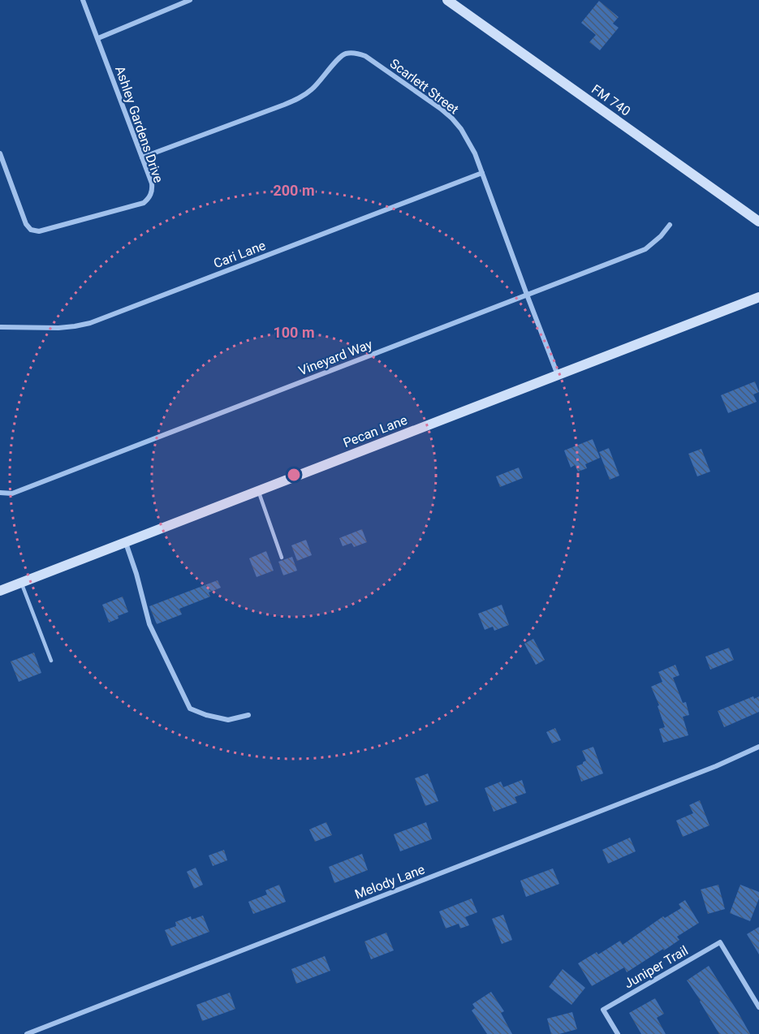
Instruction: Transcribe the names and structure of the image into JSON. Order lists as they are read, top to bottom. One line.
{"streets":{"street":["Scarlett Street","FM 740","Ashley Gardens Drive","Cari Lane","Vineyard Way","Pecan Lane","Melody Lane","Juniper Trail"]},"crossings":[["Scarlett Street","Ashley Gardens Drive"],["Scarlett Street","Cari Lane"],["Scarlett Street","Vineyard Way"],["Scarlett Street","Pecan Lane"]],"rings":["200 m","100 m"]}
